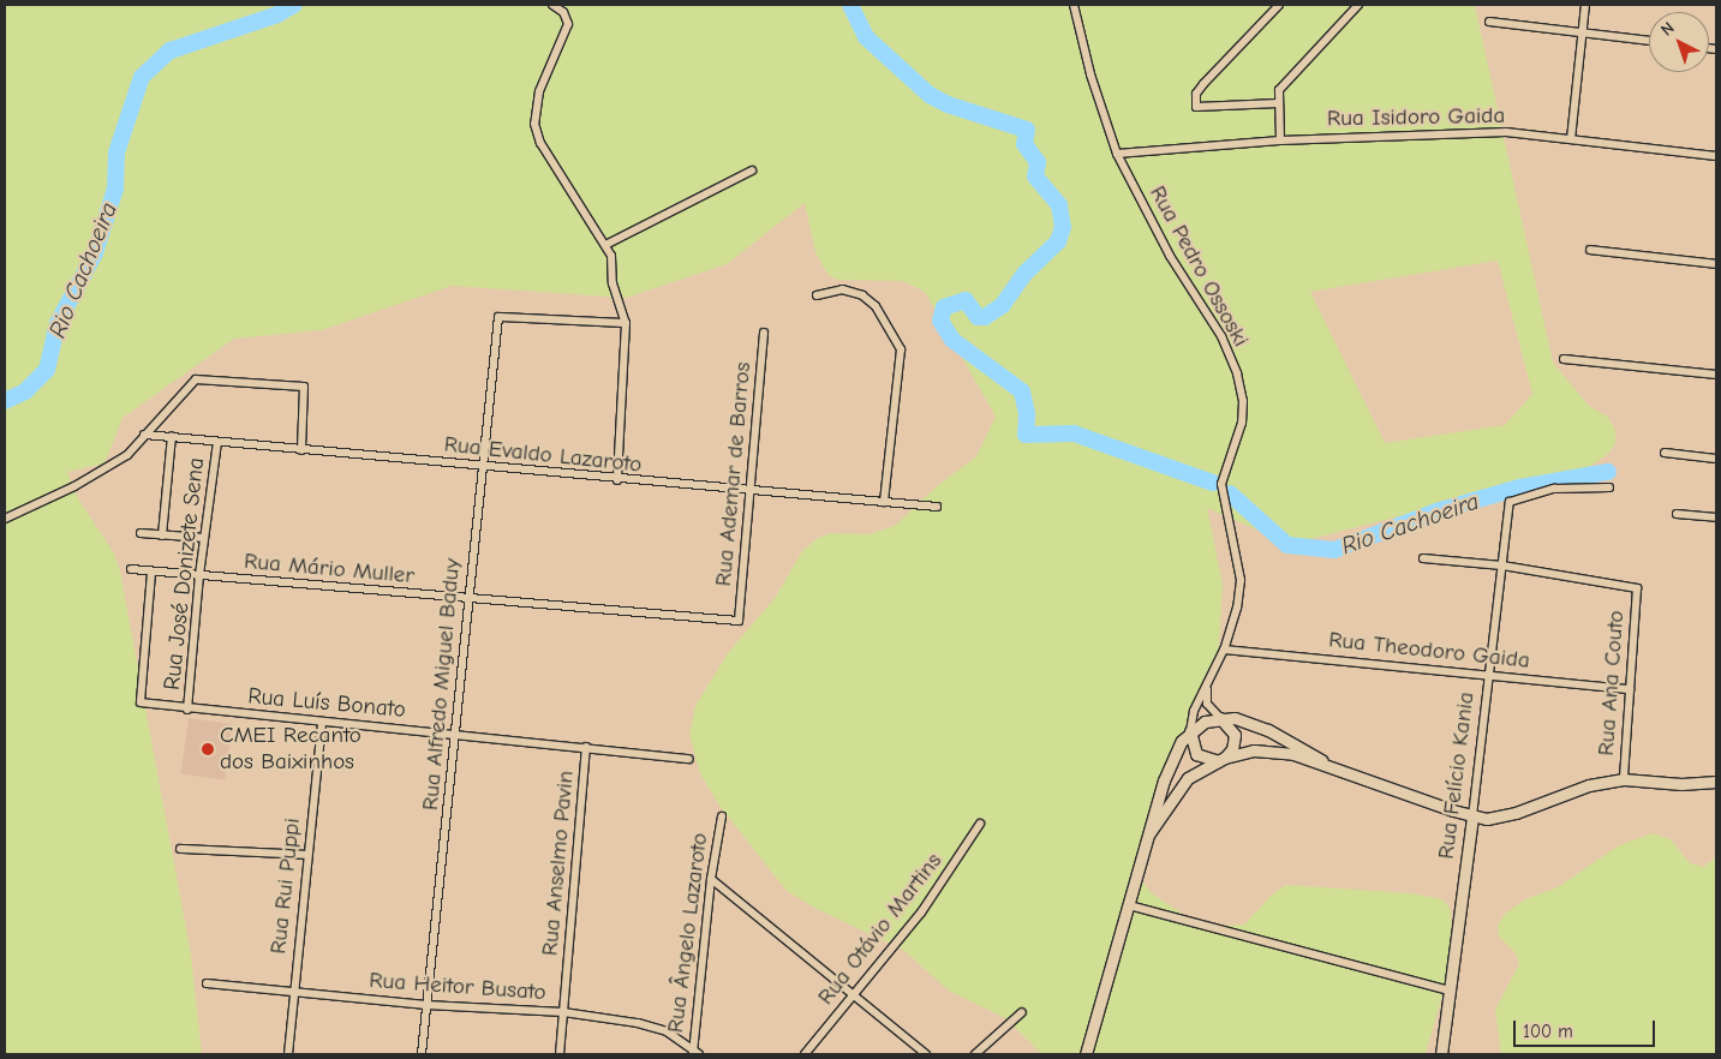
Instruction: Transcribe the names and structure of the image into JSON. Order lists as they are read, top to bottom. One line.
{"streets":{"main road":["Rua Felício Kania"],"street":["Rua Isidoro Gaida","Rua Pedro Ossoski","Rua Evaldo Lazaroto","Rua Ademar de Barros","Rua Mário Muller","Rua José Donizete Sena","Rua Theodoro Gaida","Rua Ana Couto","Rua Alfredo Miguel Baduy","Rua Luís Bonato","Rua Anselmo Pavin","Rua Rui Puppi","Rua Otávio Martins","Rua Ângelo Lazaroto","Rua Heitor Busato"]},"crossings":[["Rua Isidoro Gaida","Rua Pedro Ossoski"],["Rua Pedro Ossoski","Rua Theodoro Gaida"],["Rua Evaldo Lazaroto","Rua Ademar de Barros"],["Rua Evaldo Lazaroto","Rua José Donizete Sena"],["Rua Evaldo Lazaroto","Rua Alfredo Miguel Baduy"],["Rua Ademar de Barros","Rua Mário Muller"],["Rua Mário Muller","Rua José Donizete Sena"],["Rua Mário Muller","Rua Alfredo Miguel Baduy"],["Rua Mário Muller","Rua Luís Bonato"],["Rua José Donizete Sena","Rua Luís Bonato"],["Rua Theodoro Gaida","Rua Ana Couto"],["Rua Theodoro Gaida","Rua Felício Kania"],["Rua Ana Couto","Rua Felício Kania"],["Rua Alfredo Miguel Baduy","Rua Luís Bonato"],["Rua Alfredo Miguel Baduy","Rua Heitor Busato"],["Rua Luís Bonato","Rua Anselmo Pavin"],["Rua Luís Bonato","Rua Rui Puppi"],["Rua Anselmo Pavin","Rua Heitor Busato"],["Rua Rui Puppi","Rua Heitor Busato"],["Rua Ângelo Lazaroto","Rua Heitor Busato"]],"water":["Rio Cachoeira"],"places":["CMEI Recanto dos Baixinhos"],"scale_bar":"100 m","north":"top left"}
